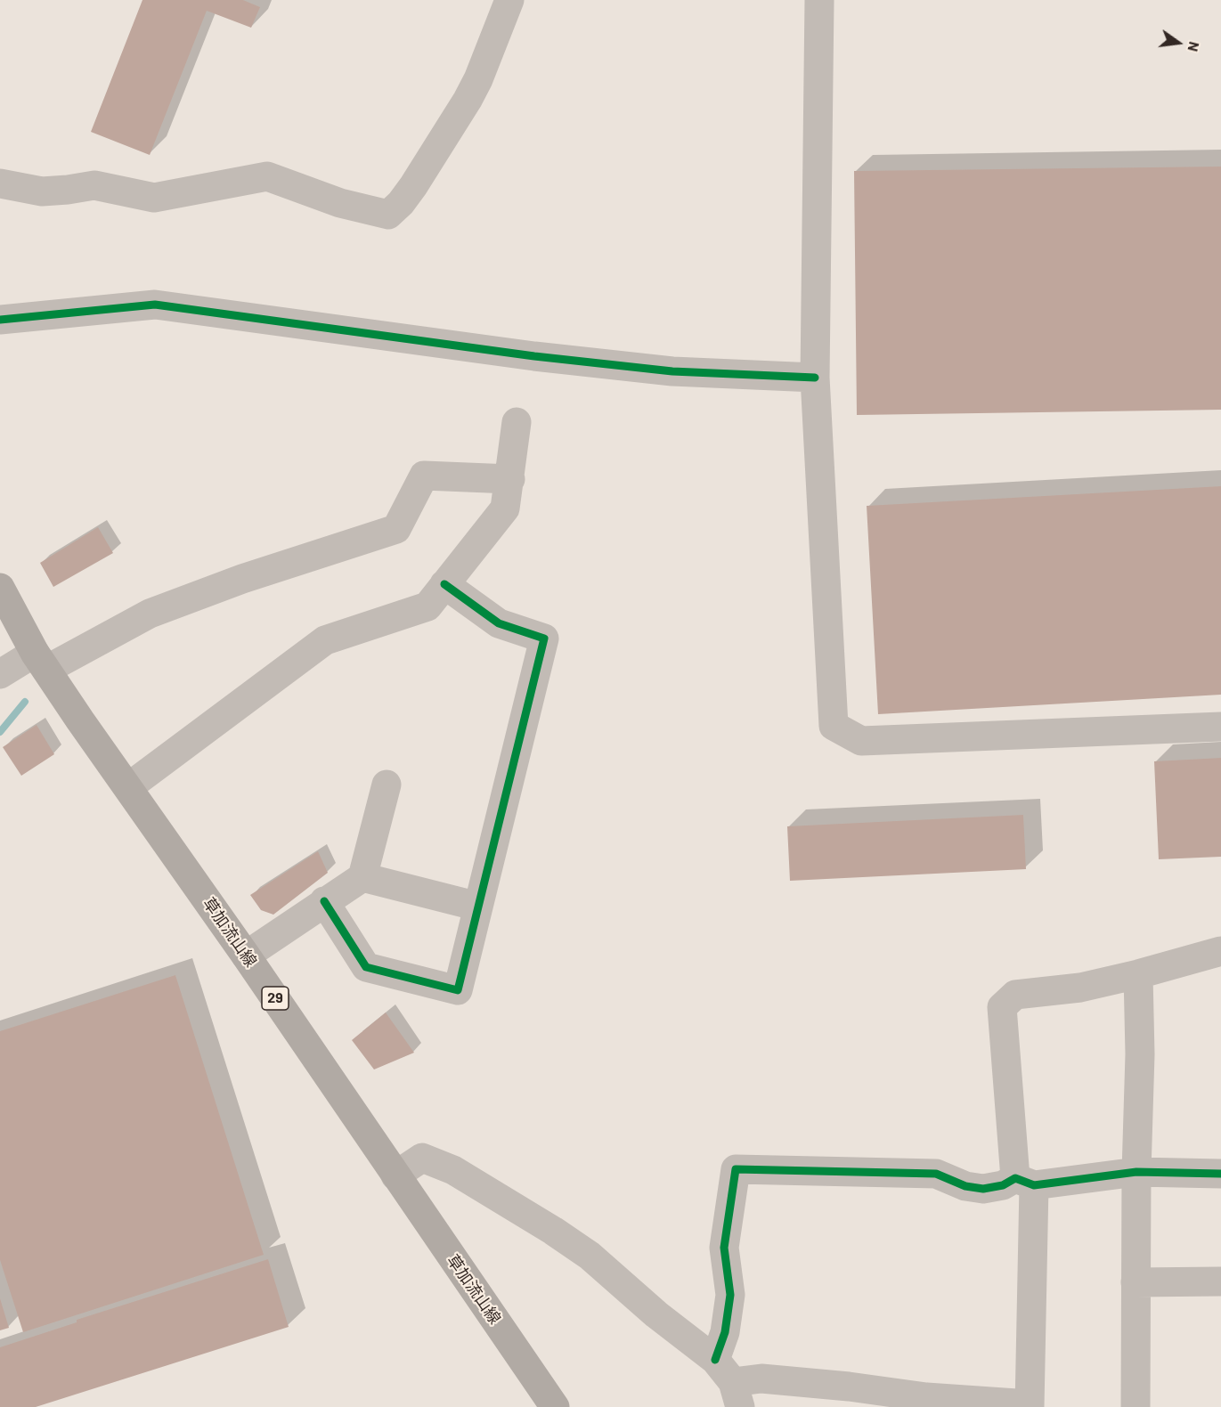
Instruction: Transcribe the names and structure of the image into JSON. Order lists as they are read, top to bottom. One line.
{"streets":{"main road":["草加流山線","29"]},"north":"right"}
